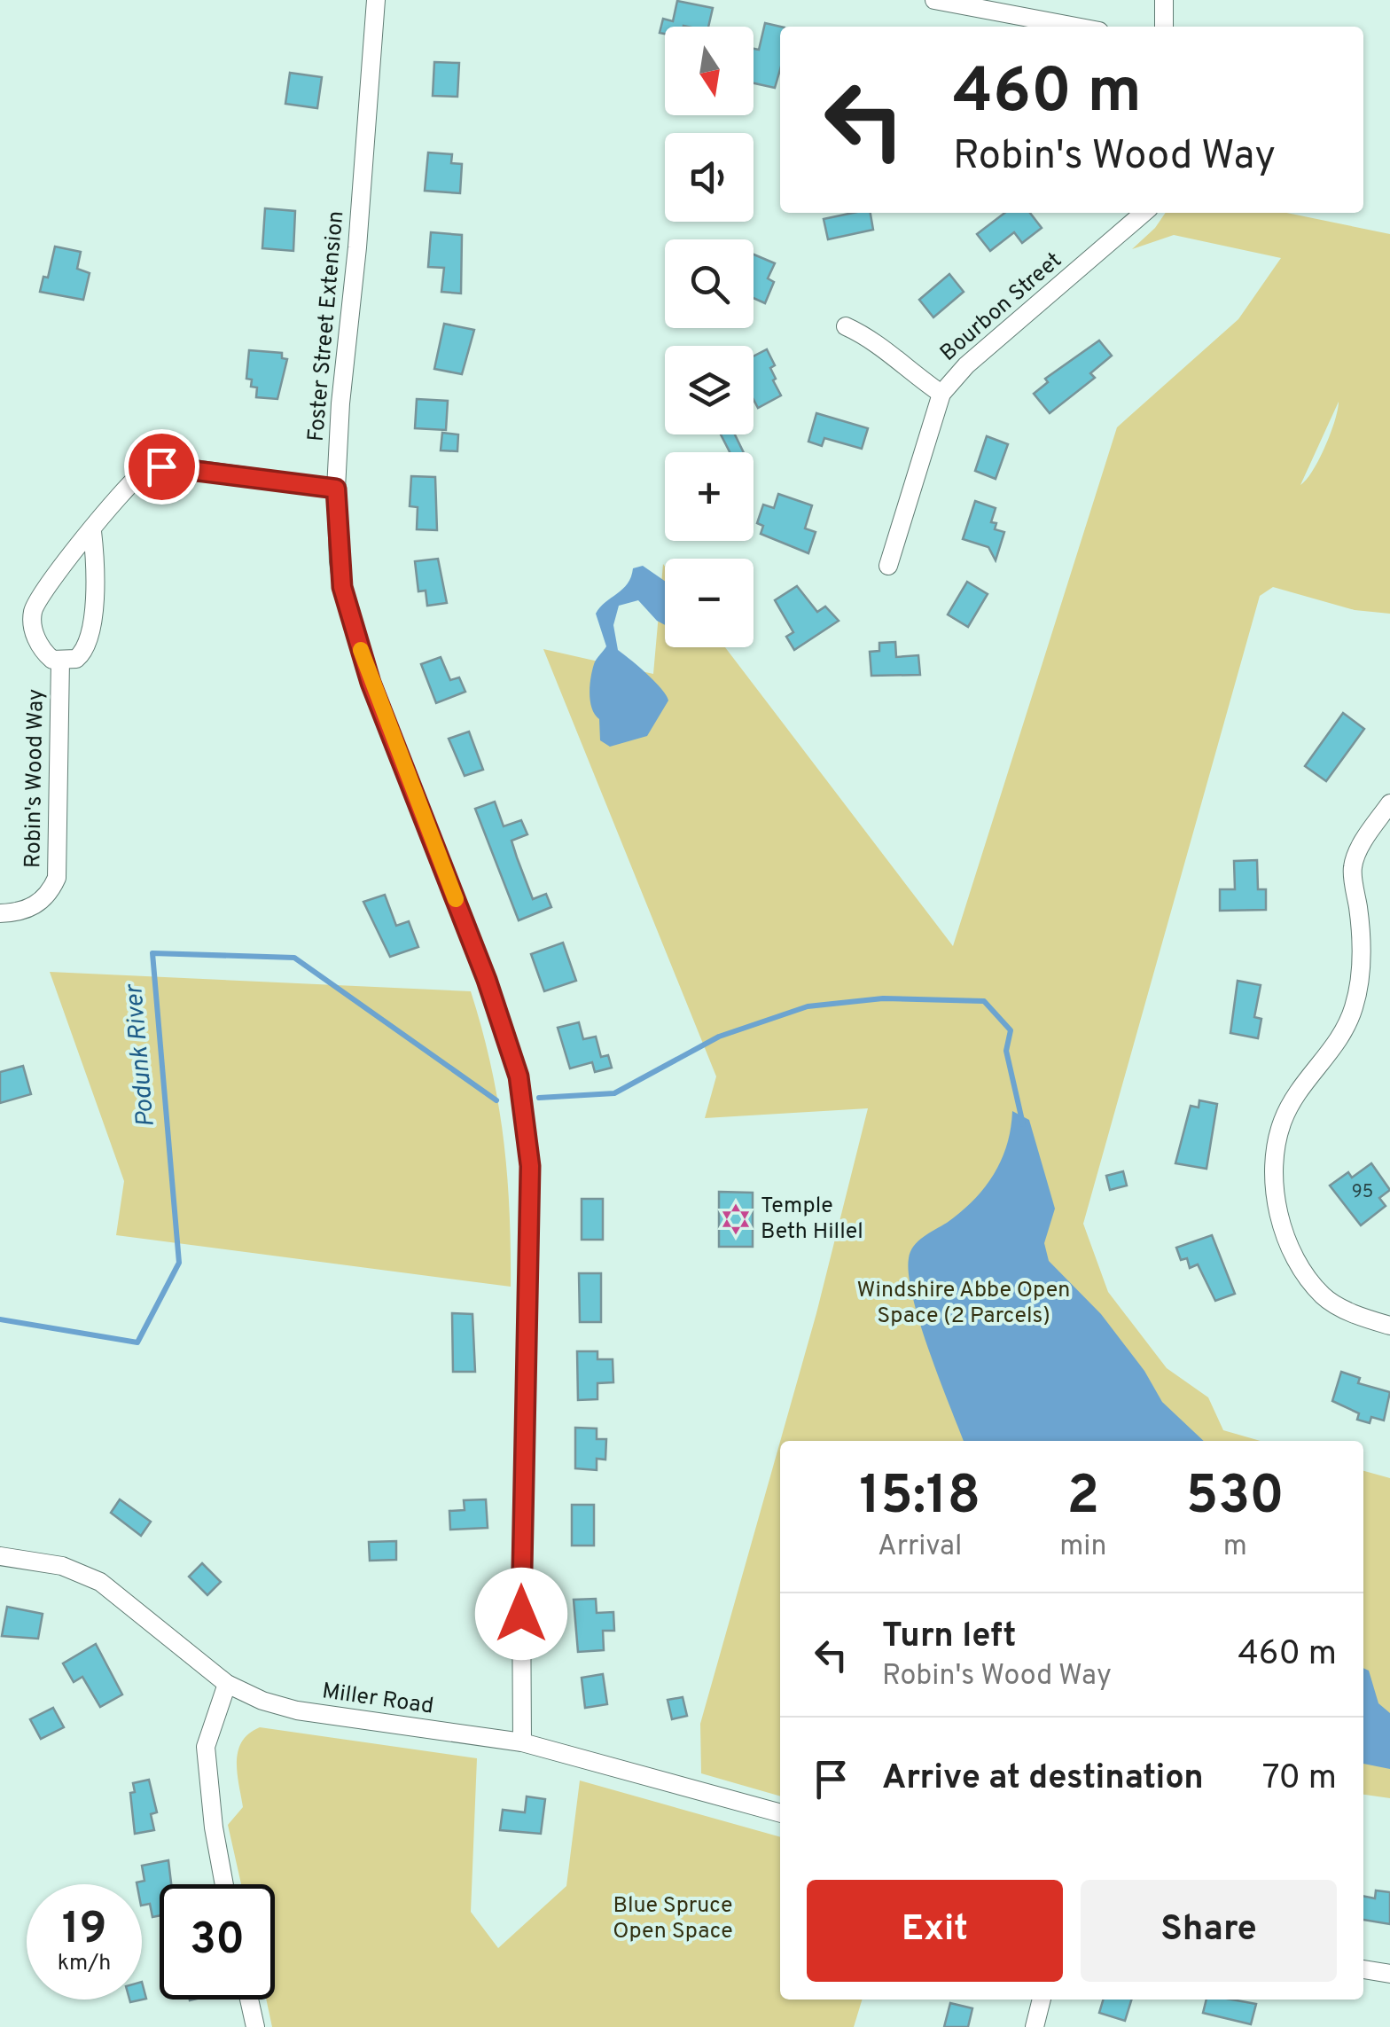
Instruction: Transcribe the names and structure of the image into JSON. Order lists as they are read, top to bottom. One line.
{"streets":{"street":["Bourbon Street","Foster Street Extension","Robin's Wood Way","Miller Road"]},"crossings":[["Foster Street Extension","Robin's Wood Way"],["Foster Street Extension","Miller Road"]],"water":["Podunk River"],"parks":["Windshire Abbe Open Space (2 Parcels)","Blue Spruce Open Space"],"places":{"synagogue":["Temple Beth Hillel"]},"house_numbers":["95"],"north":"bottom","page":{"map_buttons":["+","−"],"turn":["460 m","Robin's Wood Way"],"eta":["15:18","Arrival","2","min","530","m"],"list":[{"name":"Turn left","note":"Robin's Wood Way","value":"460 m"},{"name":"Arrive at destination","value":"70 m"}],"buttons":["Exit","Share"],"speed":"19 km/h","limit":"30"}}
